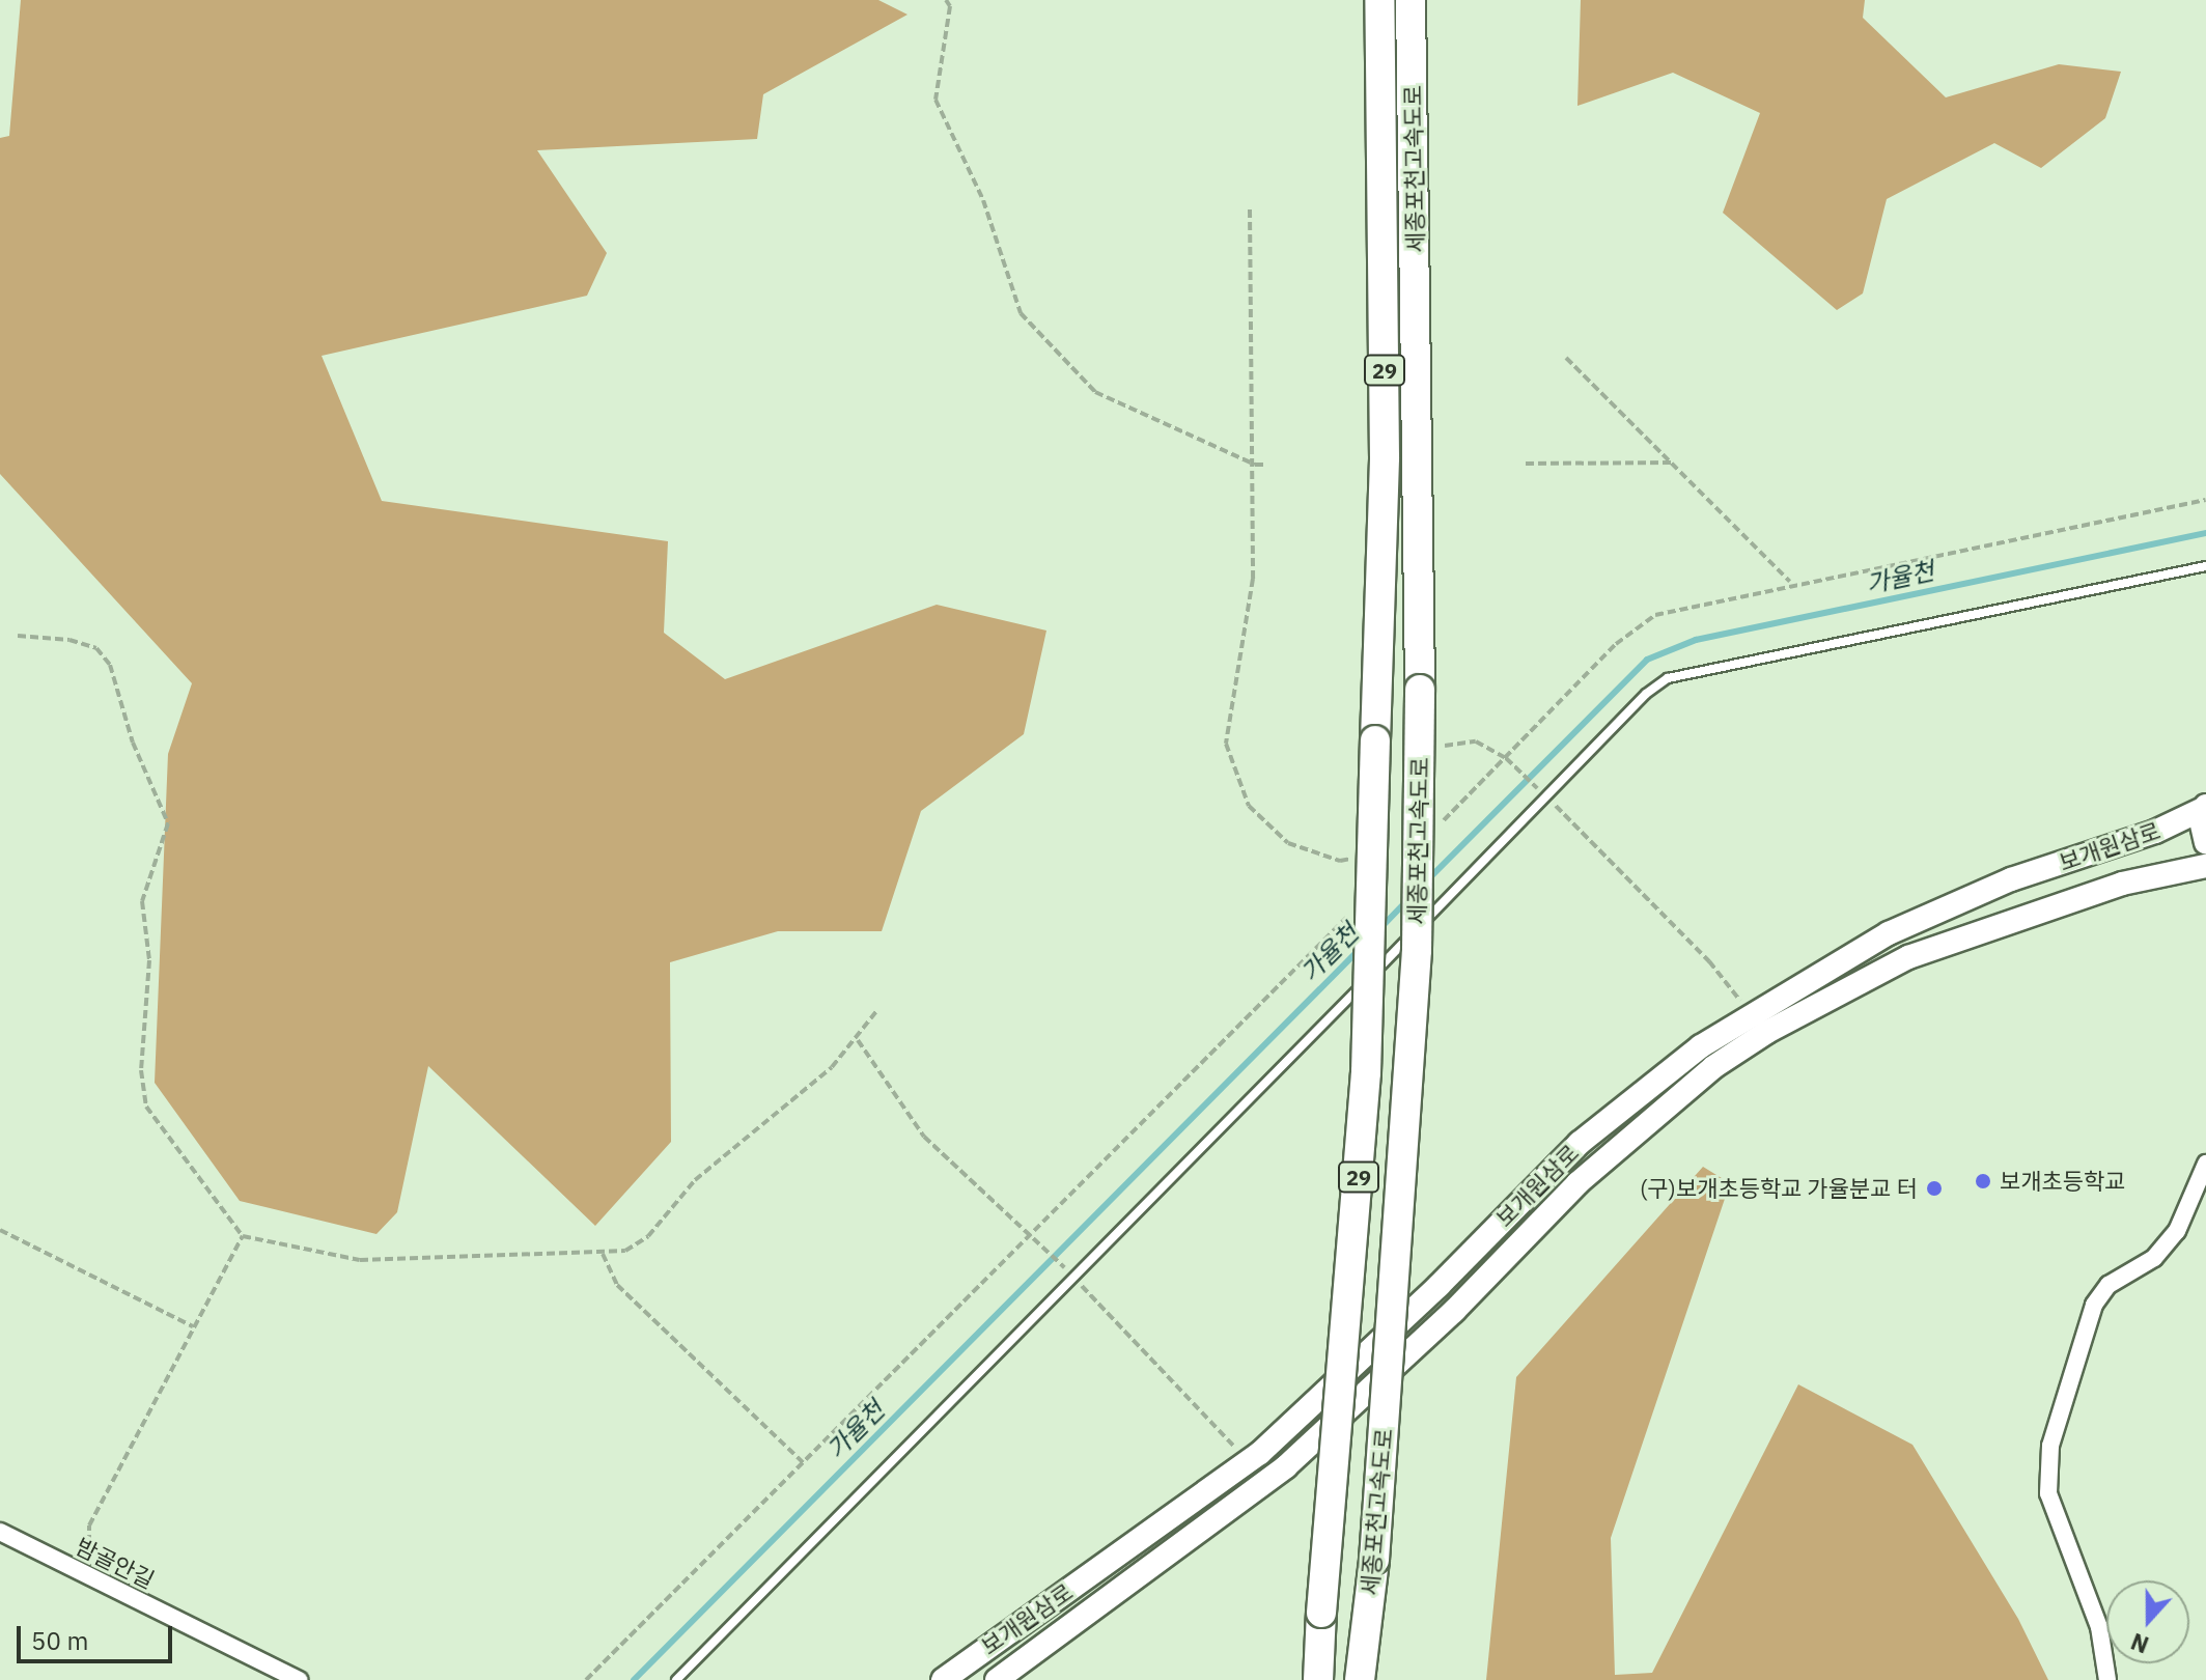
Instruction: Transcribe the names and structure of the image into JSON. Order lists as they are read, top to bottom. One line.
{"streets":{"highway":["세종포천고속도로","29"],"main road":["보개원삼로"],"street":["밤골안길"]},"water":["가율천"],"places":["보개초등학교","(구)보개초등학교 가율분교 터"],"scale_bar":"50 m","north":"bottom"}
